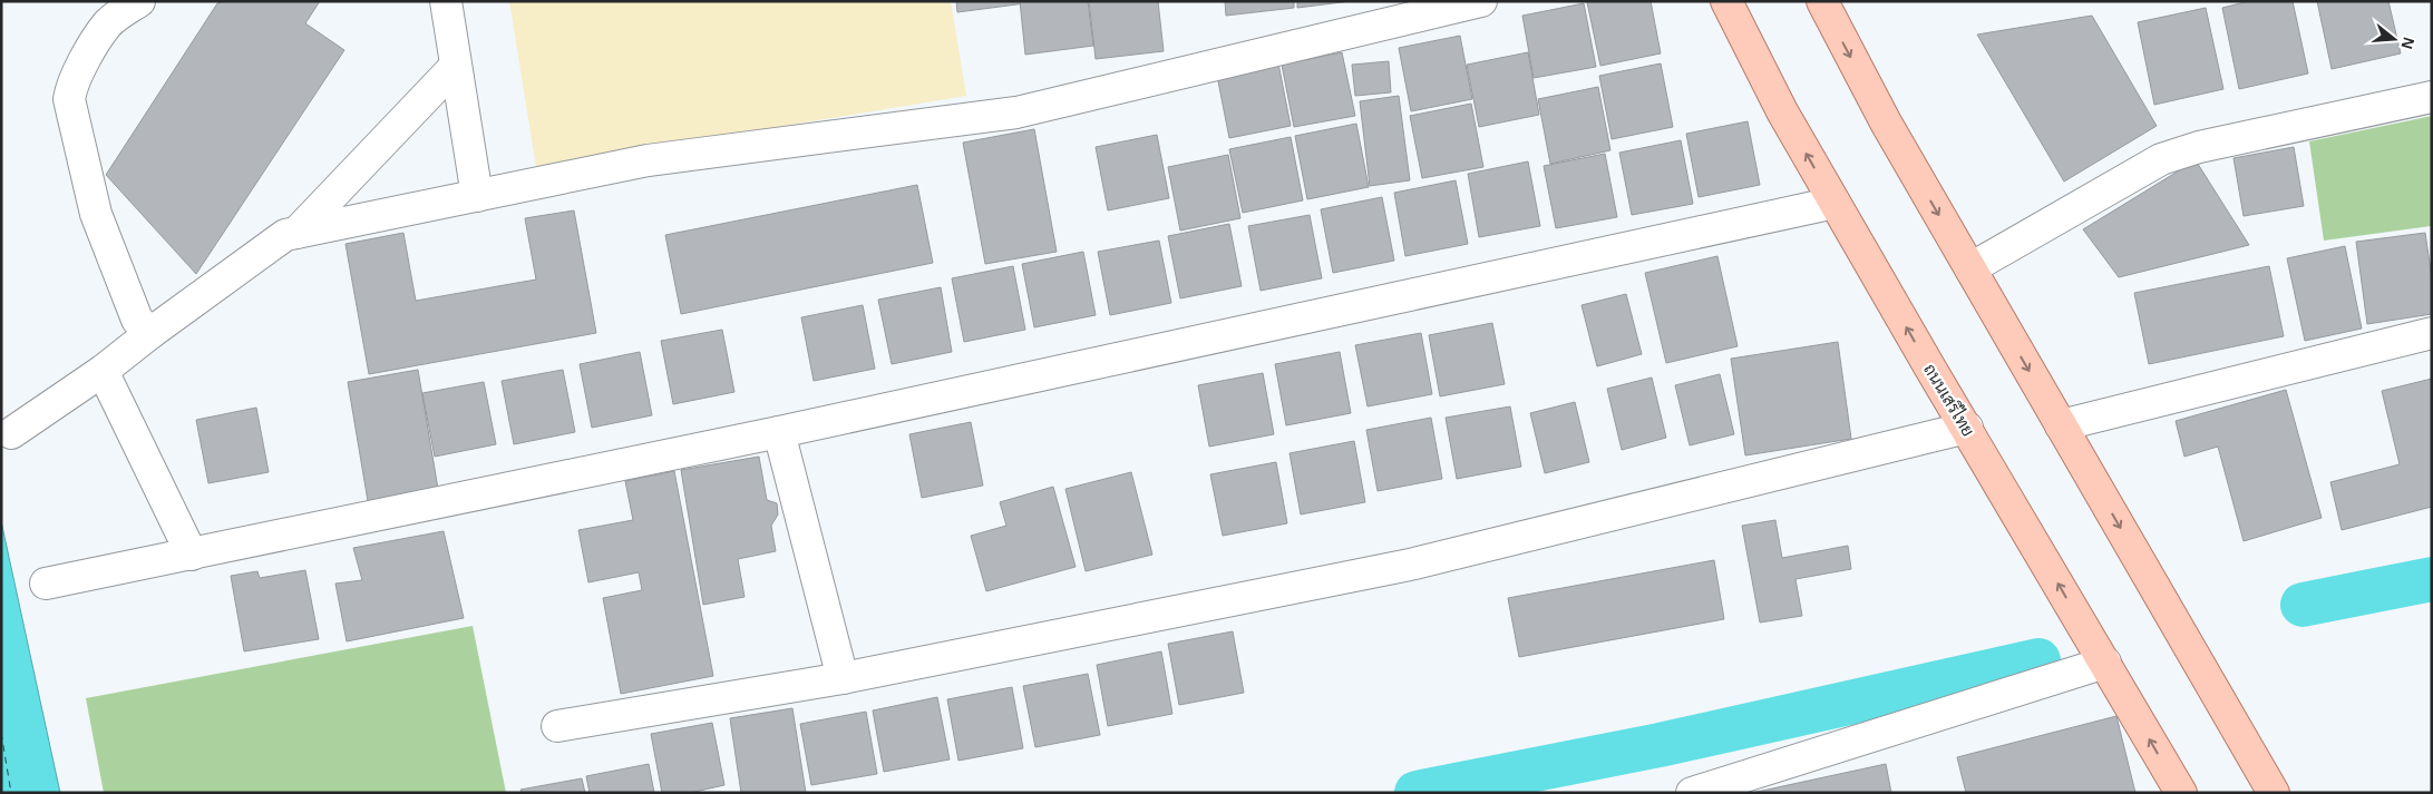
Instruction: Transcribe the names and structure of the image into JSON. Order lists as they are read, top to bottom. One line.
{"streets":{"main road":["ถนนเสรีไทย"]},"north":"right"}
